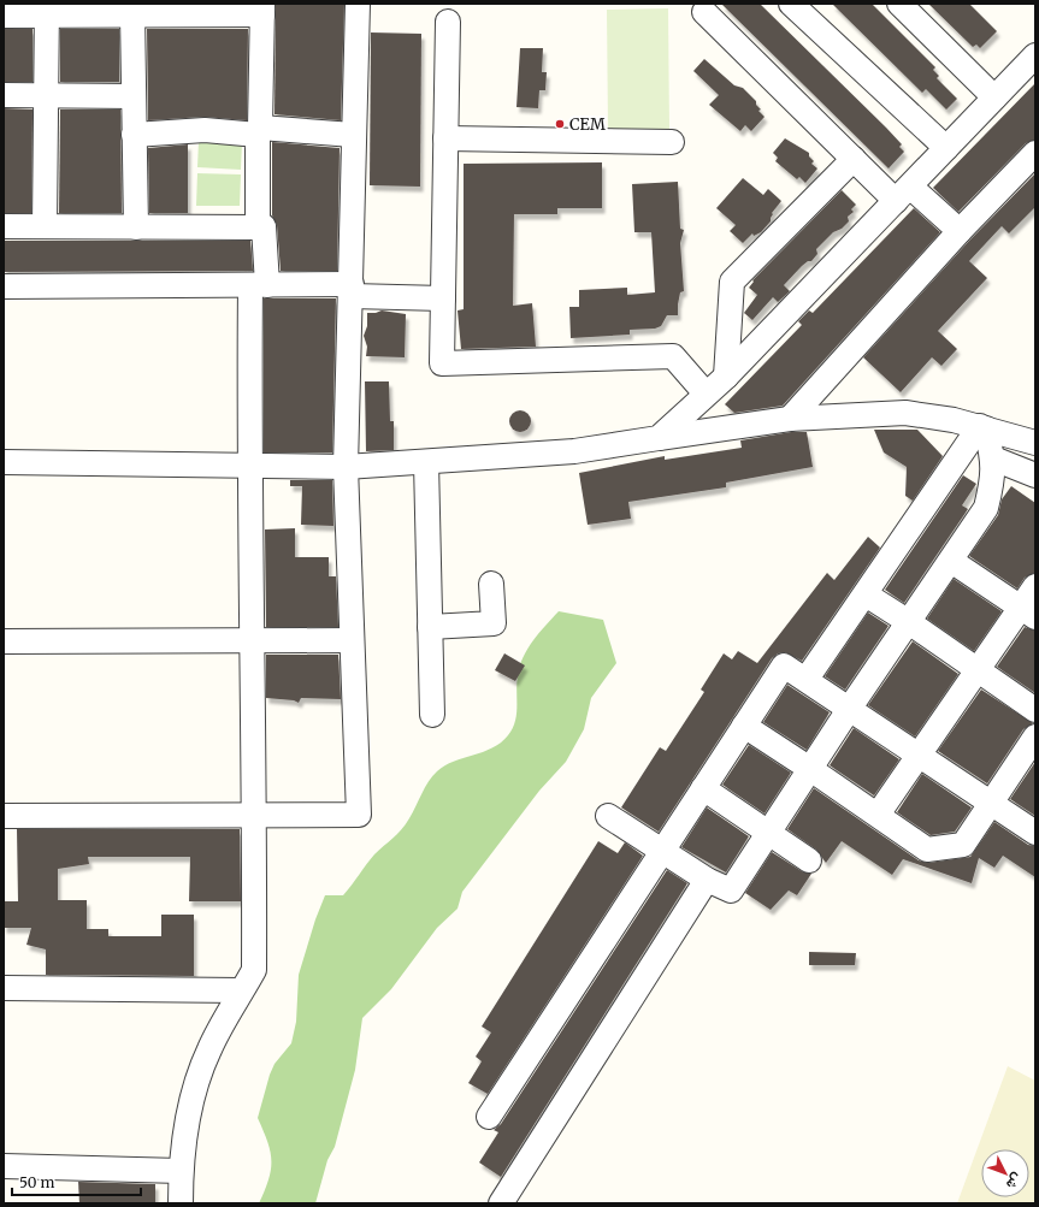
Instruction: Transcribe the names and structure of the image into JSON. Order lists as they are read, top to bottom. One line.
{"places":["CEM"],"scale_bar":"50 m","north":"bottom right"}
